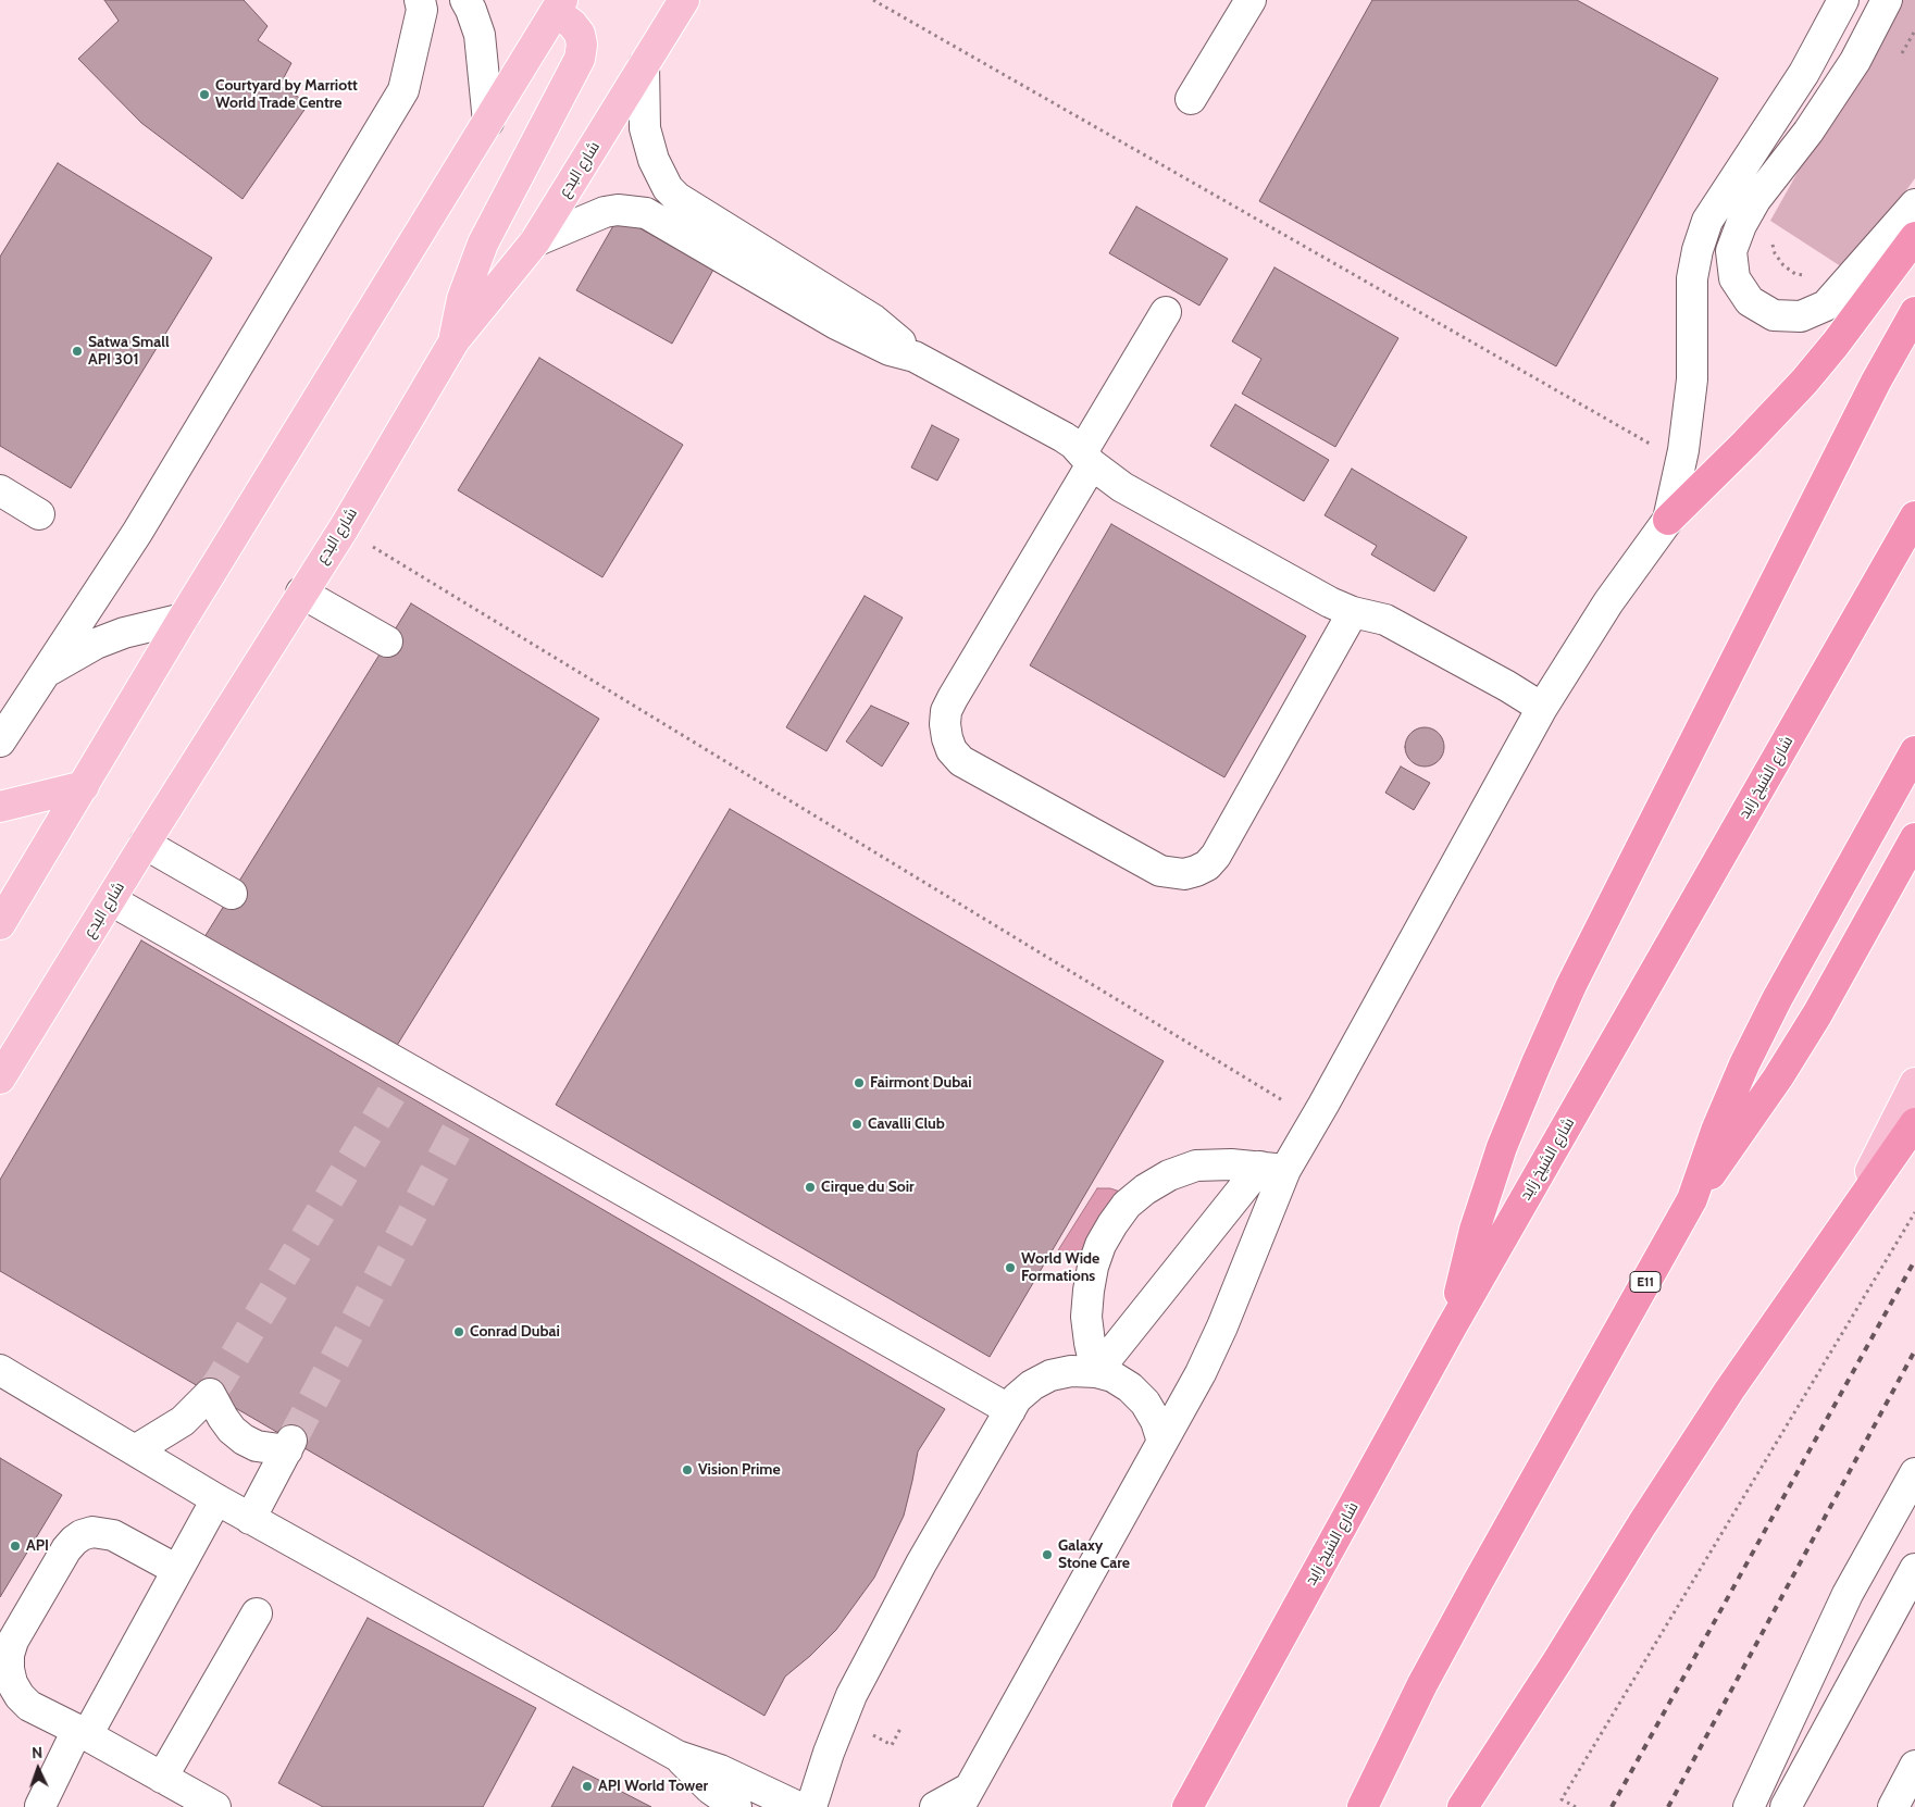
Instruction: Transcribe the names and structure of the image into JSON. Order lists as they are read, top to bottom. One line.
{"streets":{"highway":["شارع الشيخ زايد","E11"],"main road":["شارع البدع"]},"places":["Courtyard by Marriott World Trade Centre","Satwa Small API 301","Fairmont Dubai","Cavalli Club","Cirque du Soir","World Wide Formations","Conrad Dubai","Vision Prime","API","Galaxy Stone Care","API World Tower"],"north":"top"}
